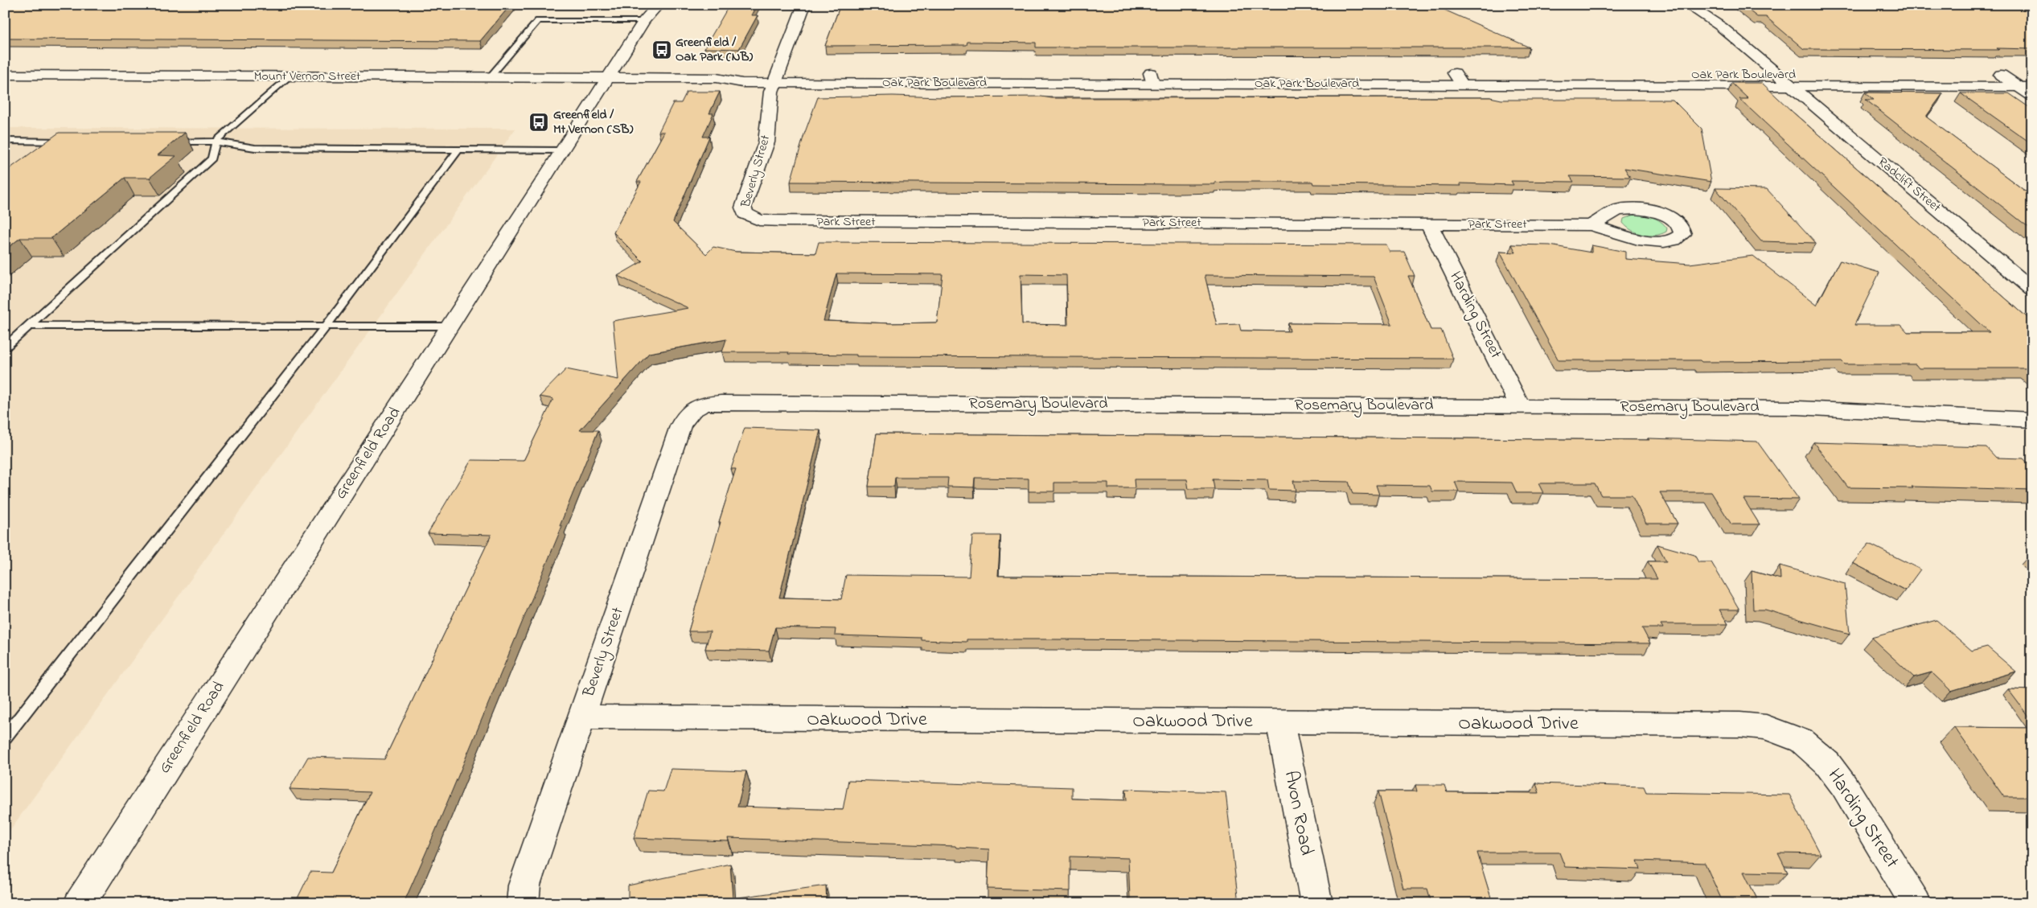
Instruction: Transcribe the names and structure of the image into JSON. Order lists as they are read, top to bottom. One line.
{"streets":{"street":["Oak Park Boulevard","Mount Vernon Street","Beverly Street","Radclift Street","Park Street","Harding Street","Rosemary Boulevard","Greenfield Road","Oakwood Drive","Avon Road"]},"crossings":[["Oak Park Boulevard","Mount Vernon Street"],["Oak Park Boulevard","Beverly Street"],["Oak Park Boulevard","Radclift Street"],["Oak Park Boulevard","Greenfield Road"],["Mount Vernon Street","Greenfield Road"],["Beverly Street","Park Street"],["Beverly Street","Rosemary Boulevard"],["Beverly Street","Oakwood Drive"],["Park Street","Harding Street"],["Harding Street","Rosemary Boulevard"],["Harding Street","Oakwood Drive"],["Oakwood Drive","Avon Road"]],"places":{"bus stop":["Greenfield / Oak Park (NB)","Greenfield / Mt Vernon (SB)"]}}
